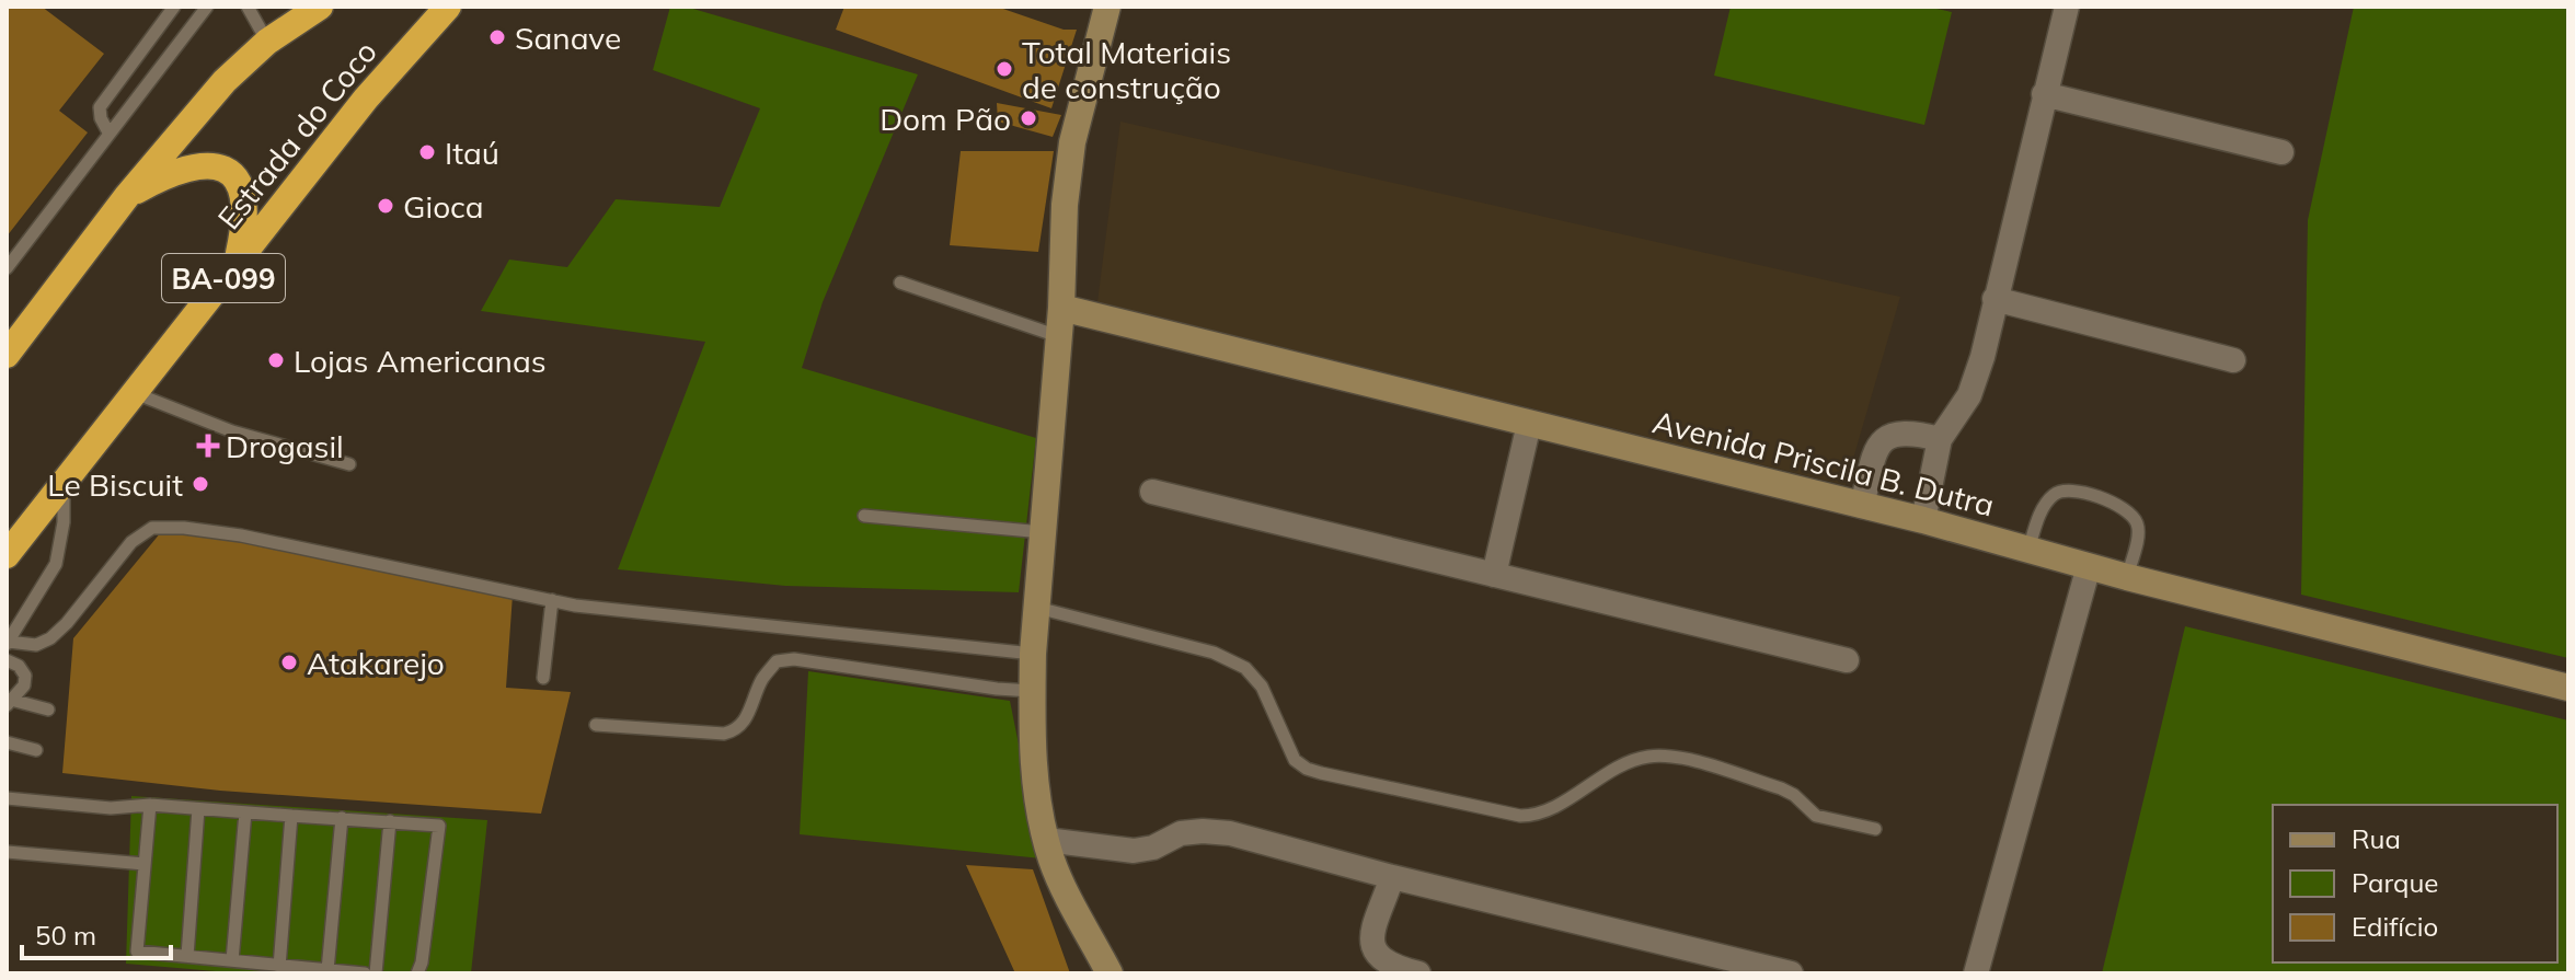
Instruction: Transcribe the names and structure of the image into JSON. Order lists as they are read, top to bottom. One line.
{"streets":{"highway":["Estrada do Coco","BA-099"],"street":["Avenida Priscila B. Dutra"]},"places":{"other":["Sanave","Total Materiais de construção","Dom Pão","Itaú","Gioca","Lojas Americanas","Le Biscuit","Atakarejo"],"health":["Drogasil"]},"legend":["Rua","Parque","Edifício"],"scale_bar":"50 m"}
